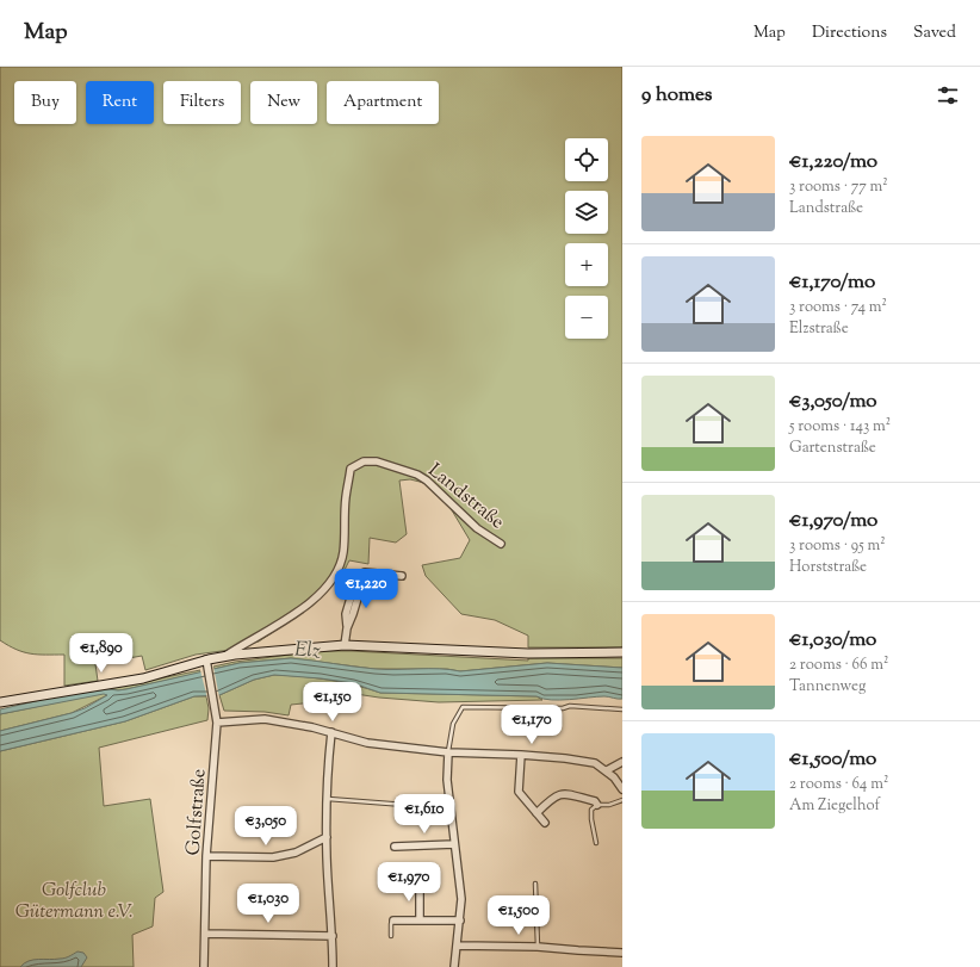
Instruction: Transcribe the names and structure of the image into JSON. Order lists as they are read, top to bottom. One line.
{"streets":{"street":["Landstraße","Golfstraße"]},"crossings":[["Landstraße","Golfstraße"]],"water":["Elz"],"parks":["Golfclub Gütermann e.V."],"page":{"header":"Map","nav":["Map","Directions","Saved"],"heading":"9 homes","chip":["Buy","Rent","Filters","New","Apartment"],"list":[{"name":"€1,220/mo","note":"3 rooms · 77 m² · Landstraße"},{"name":"€1,170/mo","note":"3 rooms · 74 m² · Elzstraße"},{"name":"€3,050/mo","note":"5 rooms · 143 m² · Gartenstraße"},{"name":"€1,970/mo","note":"3 rooms · 95 m² · Horststraße"},{"name":"€1,030/mo","note":"2 rooms · 66 m² · Tannenweg"},{"name":"€1,500/mo","note":"2 rooms · 64 m² · Am Ziegelhof"}],"map_buttons":["+","−"],"price":["€1,220","€1,890","€1,150","€1,170","€1,610","€3,050","€1,970","€1,030","€1,500"]}}
